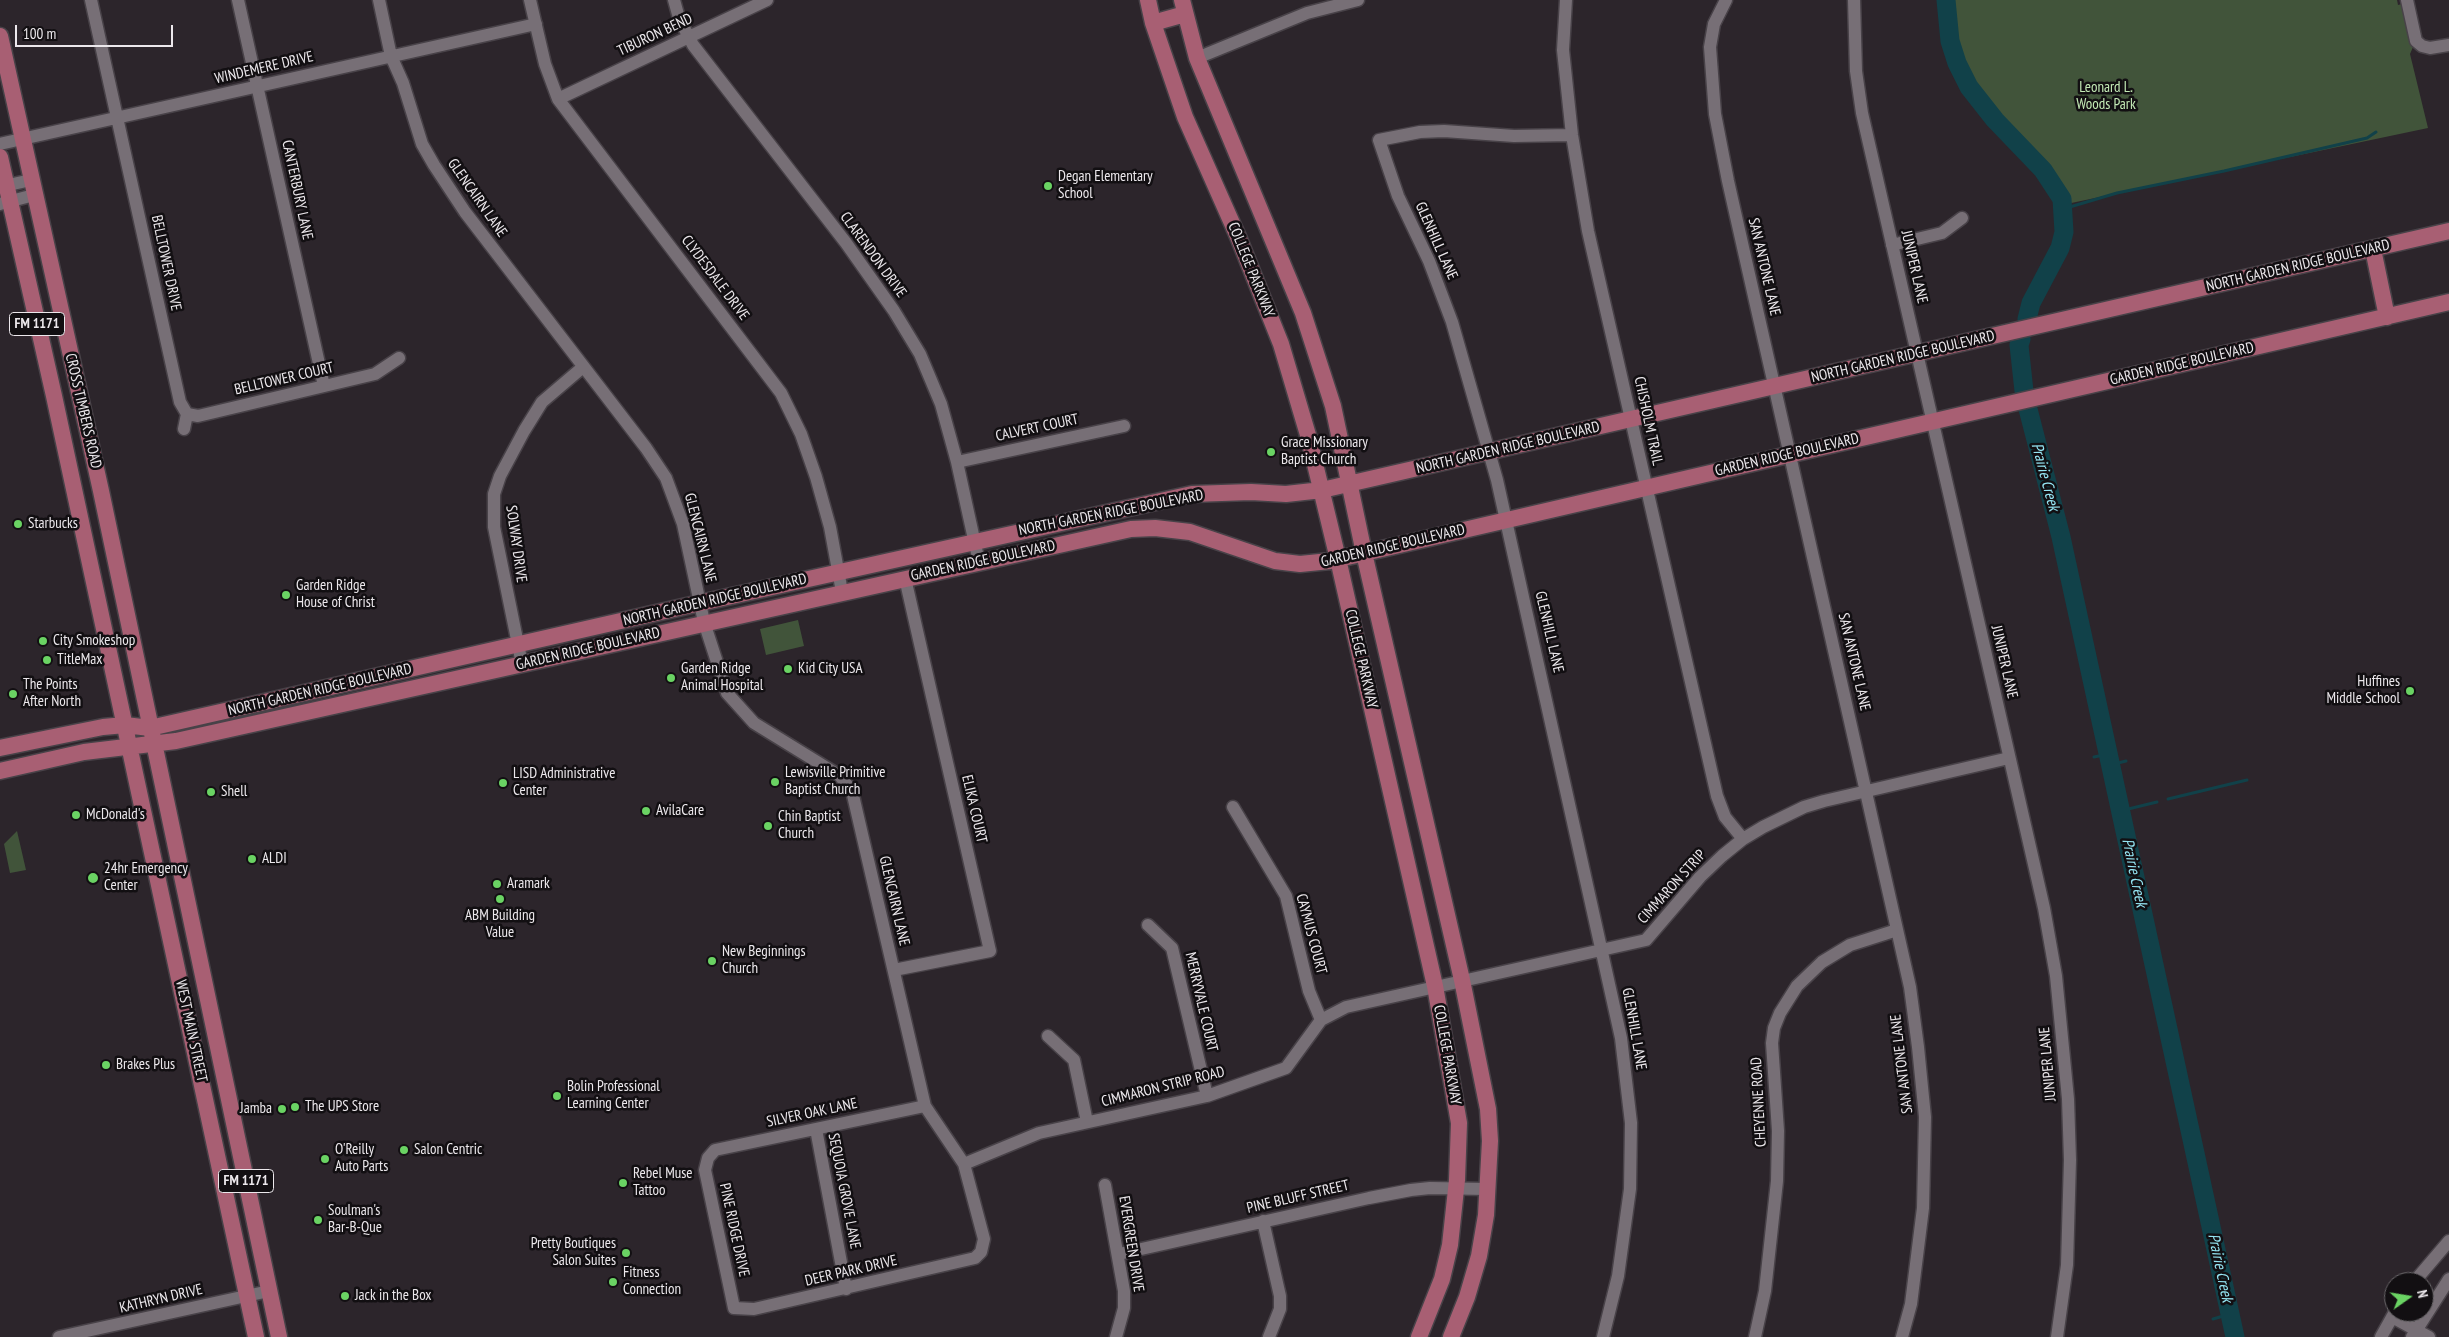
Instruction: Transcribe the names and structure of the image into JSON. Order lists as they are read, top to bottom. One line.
{"streets":{"main road":["NORTH GARDEN RIDGE BOULEVARD","COLLEGE PARKWAY","FM 1171","GARDEN RIDGE BOULEVARD","CROSS TIMBERS ROAD","WEST MAIN STREET"],"street":["TIBURON BEND","WINDEMERE DRIVE","CANTERBURY LANE","GLENCAIRN LANE","GLENHILL LANE","CLARENDON DRIVE","BELLTOWER DRIVE","SAN ANTONE LANE","JUNIPER LANE","CLYDESDALE DRIVE","BELLTOWER COURT","CHISHOLM TRAIL","CALVERT COURT","SOLWAY DRIVE","ELIKA COURT","CIMMARON STRIP","CAYMUS COURT","MERRYVALE COURT","CIMMARON STRIP ROAD","CHEYENNE ROAD","SILVER OAK LANE","SEQUOIA GROVE LANE","PINE BLUFF STREET","PINE RIDGE DRIVE","EVERGREEN DRIVE","DEER PARK DRIVE","KATHRYN DRIVE"]},"crossings":[["TIBURON BEND","CLARENDON DRIVE"],["TIBURON BEND","CLYDESDALE DRIVE"],["WINDEMERE DRIVE","CANTERBURY LANE"],["WINDEMERE DRIVE","GLENCAIRN LANE"],["WINDEMERE DRIVE","BELLTOWER DRIVE"],["WINDEMERE DRIVE","CLYDESDALE DRIVE"],["WINDEMERE DRIVE","CROSS TIMBERS ROAD"],["CANTERBURY LANE","BELLTOWER COURT"],["GLENCAIRN LANE","NORTH GARDEN RIDGE BOULEVARD"],["GLENCAIRN LANE","GARDEN RIDGE BOULEVARD"],["GLENCAIRN LANE","SOLWAY DRIVE"],["GLENCAIRN LANE","ELIKA COURT"],["GLENCAIRN LANE","CIMMARON STRIP ROAD"],["GLENCAIRN LANE","SILVER OAK LANE"],["GLENCAIRN LANE","DEER PARK DRIVE"],["GLENHILL LANE","NORTH GARDEN RIDGE BOULEVARD"],["GLENHILL LANE","GARDEN RIDGE BOULEVARD"],["GLENHILL LANE","CHISHOLM TRAIL"],["GLENHILL LANE","CIMMARON STRIP"],["CLARENDON DRIVE","NORTH GARDEN RIDGE BOULEVARD"],["CLARENDON DRIVE","GARDEN RIDGE BOULEVARD"],["CLARENDON DRIVE","CALVERT COURT"],["BELLTOWER DRIVE","BELLTOWER COURT"],["NORTH GARDEN RIDGE BOULEVARD","SAN ANTONE LANE"],["NORTH GARDEN RIDGE BOULEVARD","JUNIPER LANE"],["NORTH GARDEN RIDGE BOULEVARD","COLLEGE PARKWAY"],["NORTH GARDEN RIDGE BOULEVARD","CLYDESDALE DRIVE"],["NORTH GARDEN RIDGE BOULEVARD","GARDEN RIDGE BOULEVARD"],["NORTH GARDEN RIDGE BOULEVARD","CROSS TIMBERS ROAD"],["NORTH GARDEN RIDGE BOULEVARD","CHISHOLM TRAIL"],["NORTH GARDEN RIDGE BOULEVARD","SOLWAY DRIVE"],["NORTH GARDEN RIDGE BOULEVARD","WEST MAIN STREET"],["SAN ANTONE LANE","GARDEN RIDGE BOULEVARD"],["SAN ANTONE LANE","CIMMARON STRIP"],["SAN ANTONE LANE","CHEYENNE ROAD"],["JUNIPER LANE","GARDEN RIDGE BOULEVARD"],["JUNIPER LANE","CIMMARON STRIP"],["COLLEGE PARKWAY","GARDEN RIDGE BOULEVARD"],["COLLEGE PARKWAY","CIMMARON STRIP"],["COLLEGE PARKWAY","CIMMARON STRIP ROAD"],["COLLEGE PARKWAY","PINE BLUFF STREET"],["CLYDESDALE DRIVE","GARDEN RIDGE BOULEVARD"],["GARDEN RIDGE BOULEVARD","CROSS TIMBERS ROAD"],["GARDEN RIDGE BOULEVARD","CHISHOLM TRAIL"],["GARDEN RIDGE BOULEVARD","SOLWAY DRIVE"],["GARDEN RIDGE BOULEVARD","ELIKA COURT"],["GARDEN RIDGE BOULEVARD","WEST MAIN STREET"],["CROSS TIMBERS ROAD","WEST MAIN STREET"],["CHISHOLM TRAIL","CIMMARON STRIP"],["CIMMARON STRIP","CIMMARON STRIP ROAD"],["CAYMUS COURT","CIMMARON STRIP ROAD"],["MERRYVALE COURT","CIMMARON STRIP ROAD"],["WEST MAIN STREET","KATHRYN DRIVE"],["SILVER OAK LANE","SEQUOIA GROVE LANE"],["SILVER OAK LANE","PINE RIDGE DRIVE"],["SEQUOIA GROVE LANE","DEER PARK DRIVE"],["PINE BLUFF STREET","EVERGREEN DRIVE"],["PINE RIDGE DRIVE","DEER PARK DRIVE"]],"water":["Prairie Creek"],"parks":["Leonard L. Woods Park"],"places":["Degan Elementary School","Grace Missionary Baptist Church","Starbucks","Garden Ridge House of Christ","City Smokeshop","TitleMax","Kid City USA","Garden Ridge Animal Hospital","Huffines Middle School","The Points After North","Lewisville Primitive Baptist Church","LISD Administrative Center","Shell","AvilaCare","McDonald's","Chin Baptist Church","ALDI","24hr Emergency Center","Aramark","ABM Building Value","New Beginnings Church","Brakes Plus","Bolin Professional Learning Center","The UPS Store","Jamba","Salon Centric","O'Reilly Auto Parts","Rebel Muse Tattoo","Soulman's Bar-B-Que","Pretty Boutiques Salon Suites","Fitness Connection","Jack in the Box"],"scale_bar":"100 m","north":"right"}
